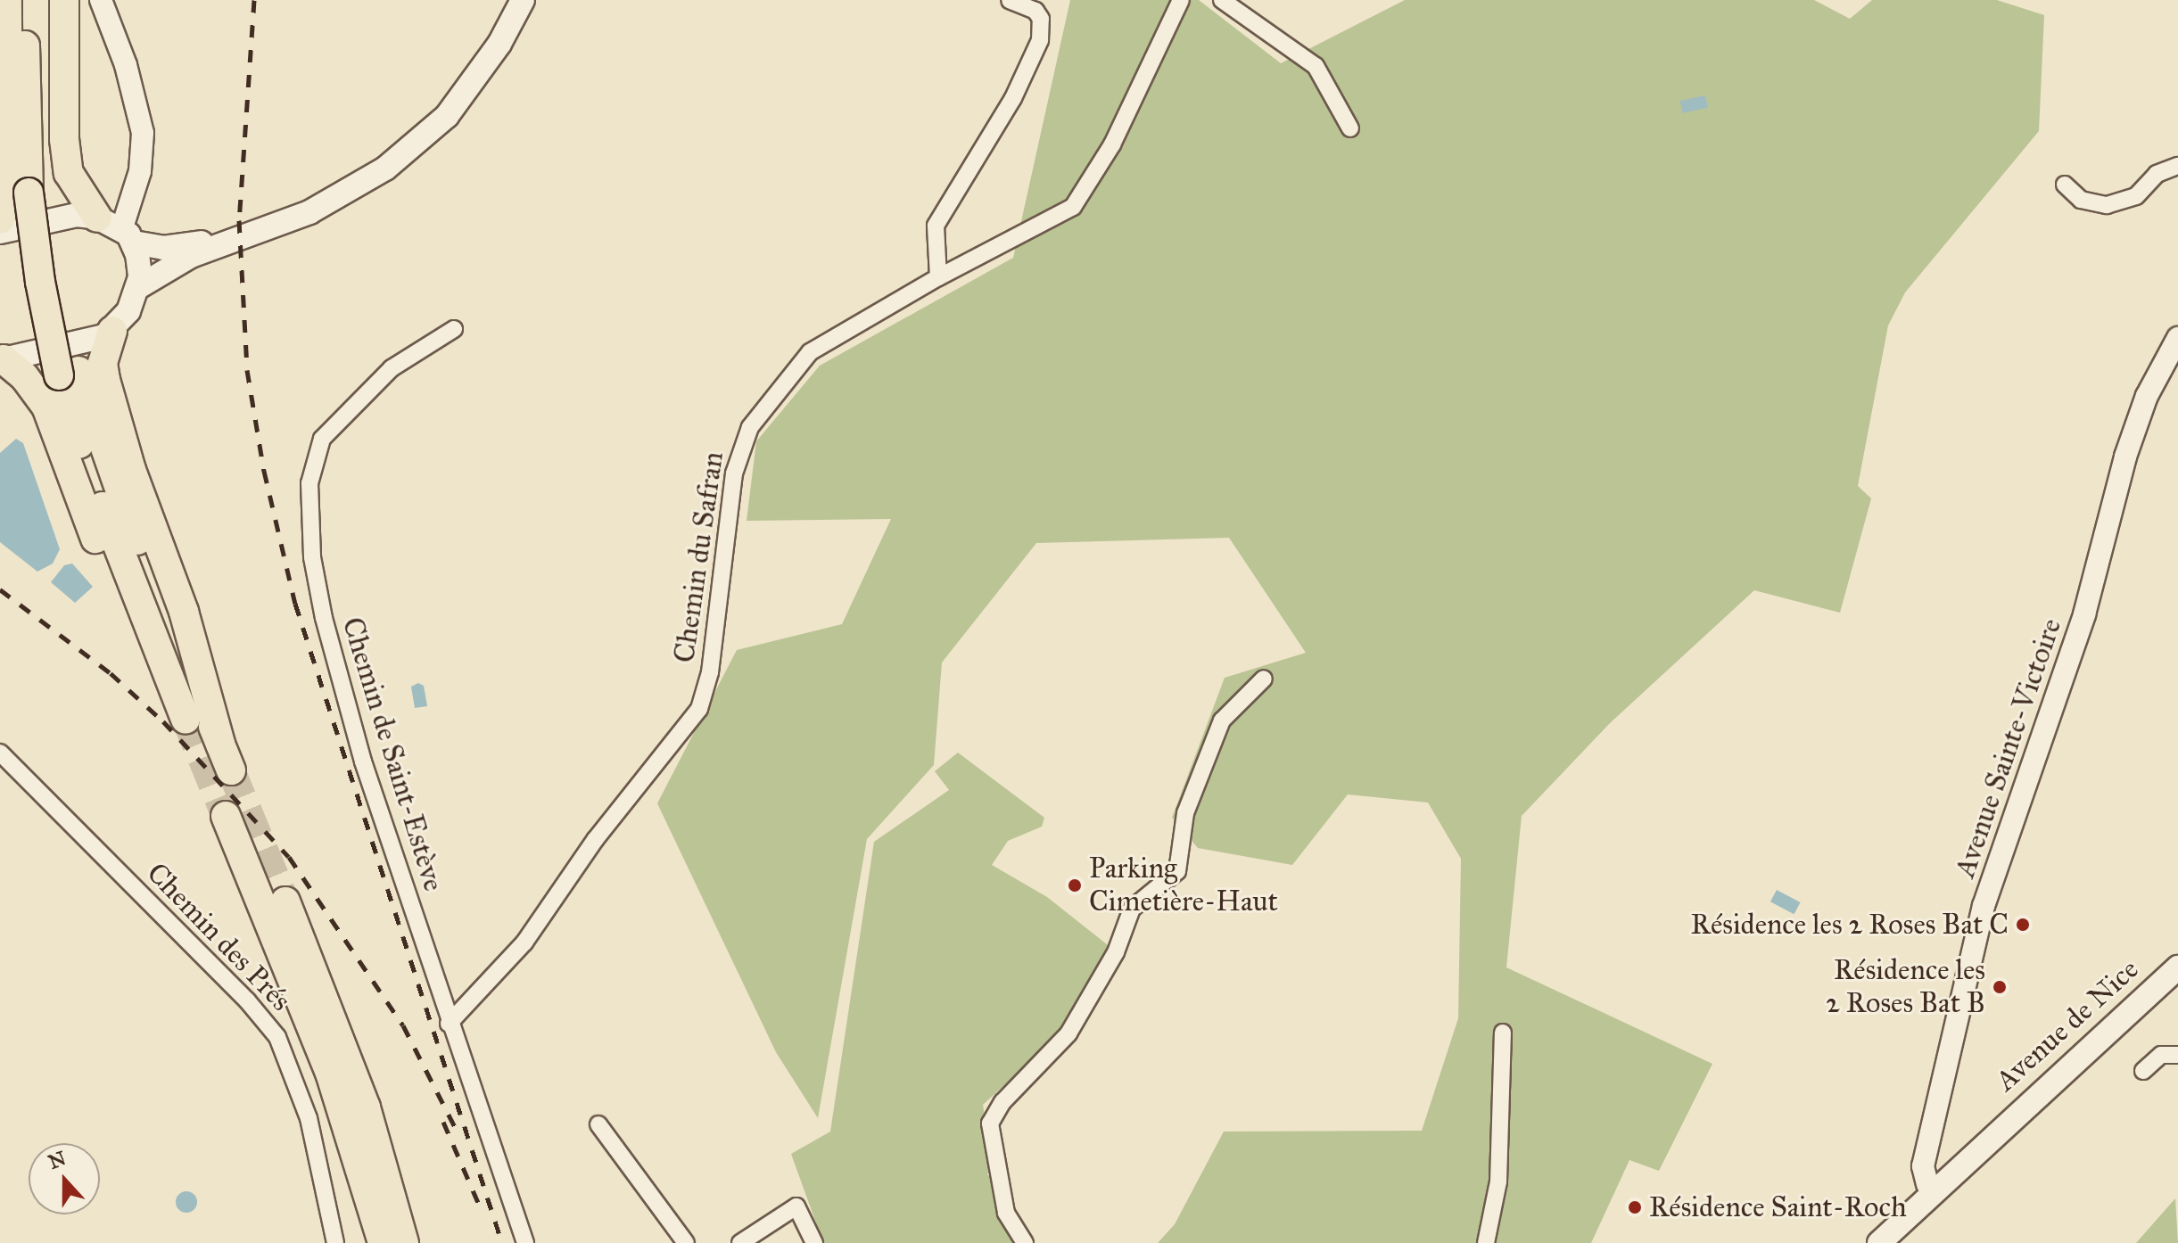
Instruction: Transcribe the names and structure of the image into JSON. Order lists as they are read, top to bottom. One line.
{"streets":{"main road":["Avenue de Nice"],"street":["Chemin du Safran","Avenue Sainte-Victoire","Chemin de Saint-Estève","Chemin des Prés"]},"crossings":[["Chemin du Safran","Chemin de Saint-Estève"],["Avenue Sainte-Victoire","Avenue de Nice"]],"places":["Parking Cimetière-Haut","Résidence les 2 Roses Bat C","Résidence les 2 Roses Bat B","Résidence Saint-Roch"],"north":"top"}
